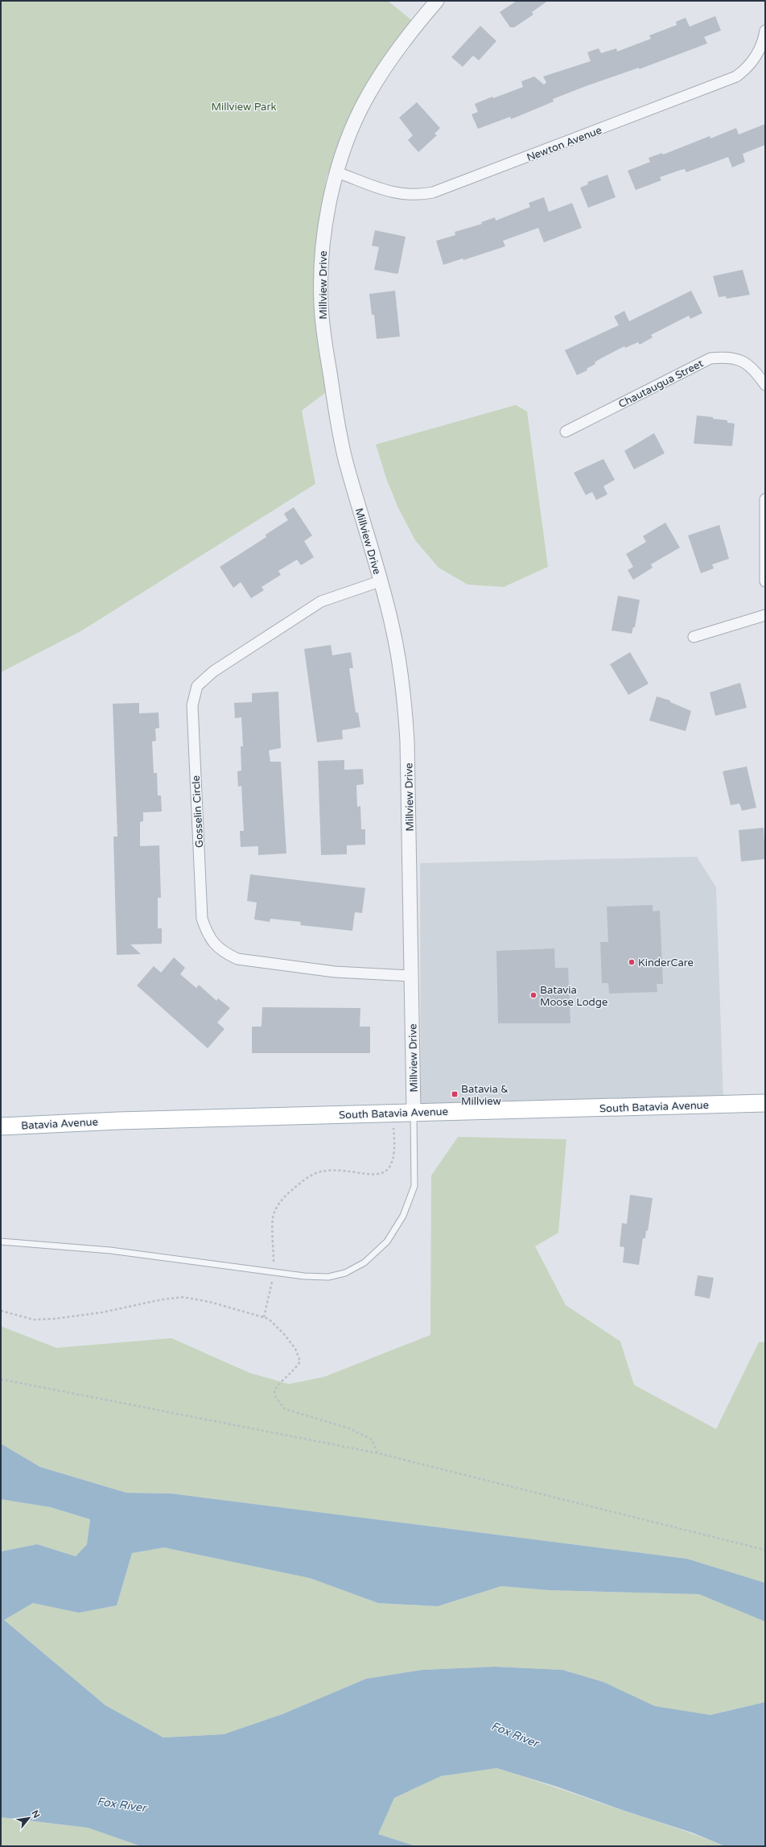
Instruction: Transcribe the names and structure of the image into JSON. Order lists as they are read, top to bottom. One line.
{"streets":{"main road":["South Batavia Avenue","Batavia Avenue"],"street":["Newton Avenue","Millview Drive","Chautaugua Street","Gosselin Circle"]},"crossings":[["Newton Avenue","Millview Drive"],["Millview Drive","Gosselin Circle"],["Millview Drive","South Batavia Avenue"],["South Batavia Avenue","Batavia Avenue"]],"water":["Fox River"],"parks":["Millview Park"],"places":{"other":["KinderCare","Batavia Moose Lodge"],"transit":["Batavia & Millview"]},"north":"top right"}
